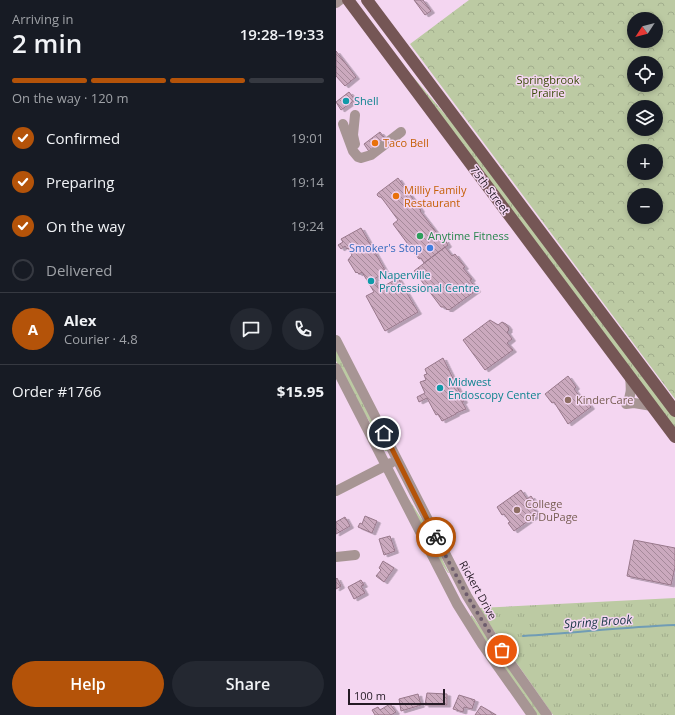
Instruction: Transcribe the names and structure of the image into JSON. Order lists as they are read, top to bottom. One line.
{"streets":{"main road":["75th Street"],"street":["Rickert Drive"]},"water":["Spring Brook"],"parks":["Springbrook Prairie"],"places":["Shell","Taco Bell","Milliy Family Restaurant","Anytime Fitness","Smoker's Stop","Naperville Professional Centre","Midwest Endoscopy Center","KinderCare","College of DuPage"],"scale_bar":"100 m","north":"bottom left","page":{"heading":["2 min","Arriving in","19:28–19:33"],"panel":["Alex","Courier · 4.8","Order #1766","$15.95"],"map_buttons":["+","−"],"bar":"On the way · 120 m","list":[["Confirmed","19:01"],["Preparing","19:14"],["On the way","19:24"],"Delivered"],"round":"A","buttons":["Help","Share"],"scale":"100 m"}}
